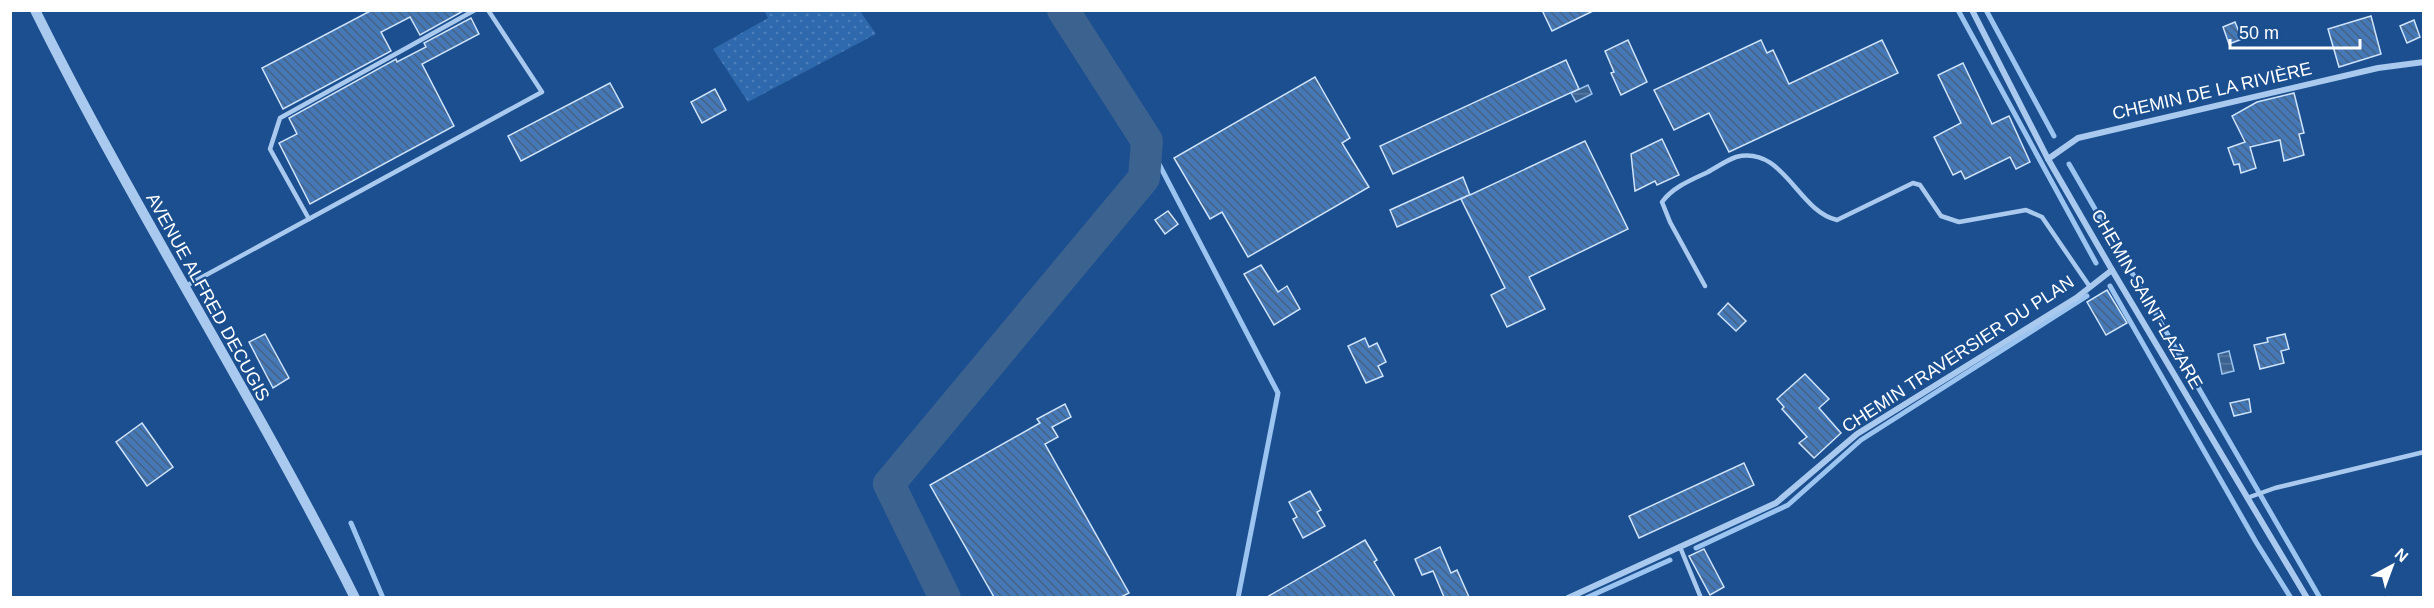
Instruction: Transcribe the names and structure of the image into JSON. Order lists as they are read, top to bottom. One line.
{"streets":{"street":["CHEMIN DE LA RIVIÈRE","AVENUE ALFRED DECUGIS","CHEMIN SAINT-LAZARE","CHEMIN TRAVERSIER DU PLAN"]},"crossings":[["CHEMIN DE LA RIVIÈRE","CHEMIN SAINT-LAZARE"],["CHEMIN SAINT-LAZARE","CHEMIN TRAVERSIER DU PLAN"]],"scale_bar":"50 m","north":"top right"}
